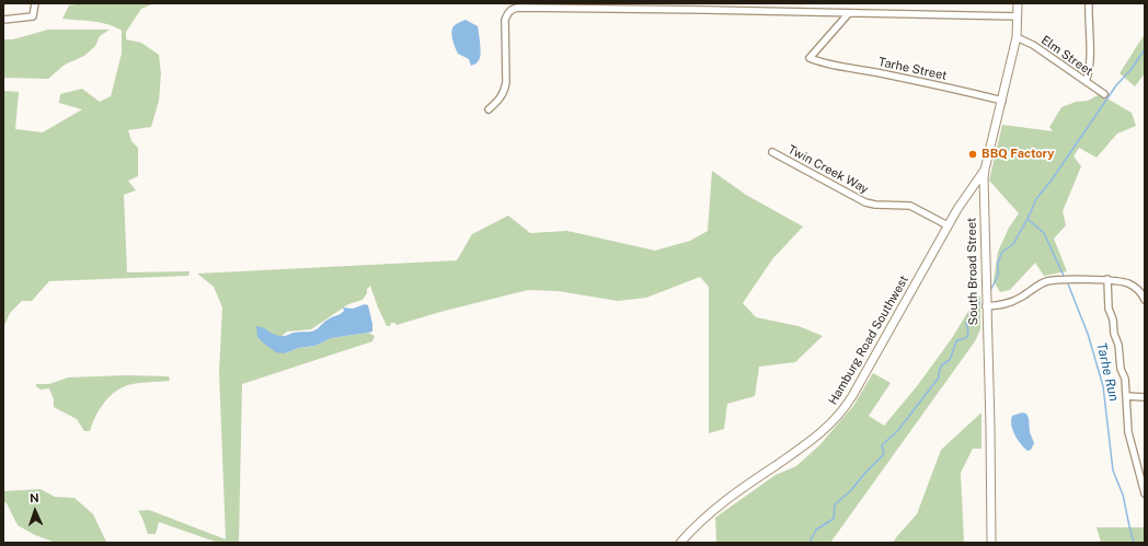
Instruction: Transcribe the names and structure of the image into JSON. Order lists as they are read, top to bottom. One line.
{"streets":{"street":["Elm Street","Tarhe Street","Twin Creek Way","South Broad Street","Hamburg Road Southwest"]},"crossings":[["Elm Street","South Broad Street"],["Tarhe Street","South Broad Street"],["Twin Creek Way","Hamburg Road Southwest"],["South Broad Street","Hamburg Road Southwest"]],"water":["Tarhe Run"],"places":["BBQ Factory"],"north":"top"}
